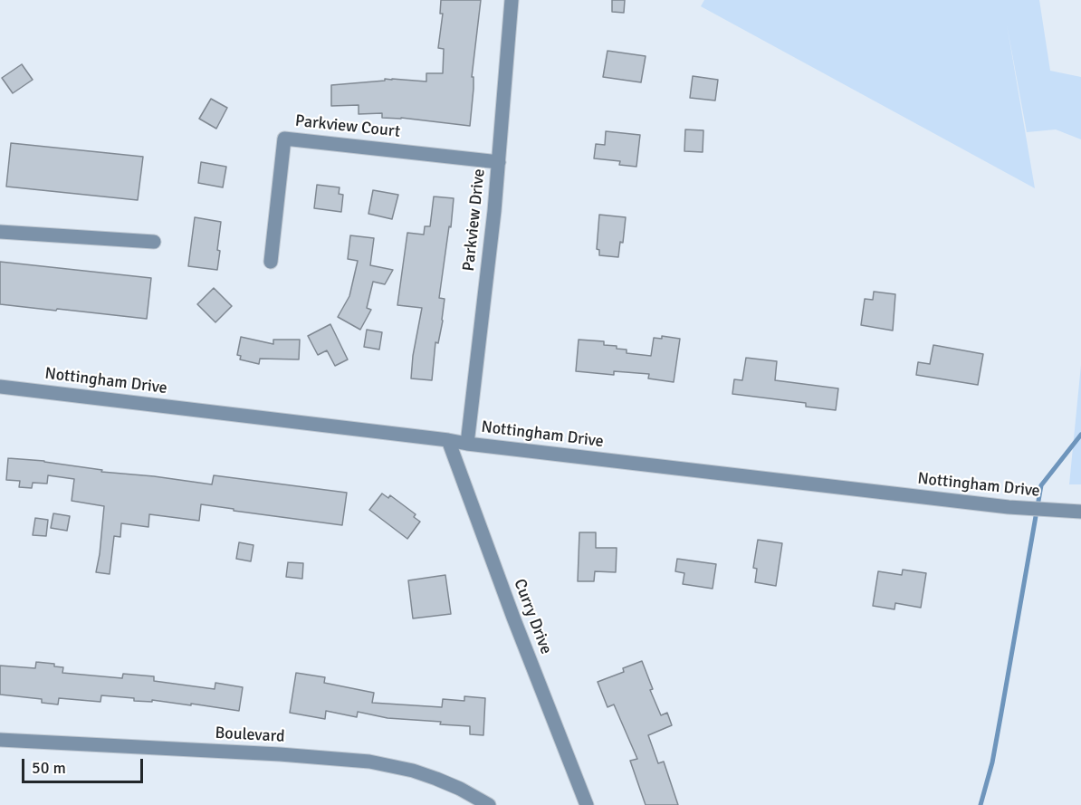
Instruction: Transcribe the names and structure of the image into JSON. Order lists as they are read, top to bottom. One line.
{"streets":{"street":["Parkview Court","Parkview Drive","Nottingham Drive","Curry Drive","Boulevard"]},"crossings":[["Parkview Court","Parkview Drive"],["Parkview Drive","Nottingham Drive"],["Nottingham Drive","Curry Drive"]],"scale_bar":"50 m"}
